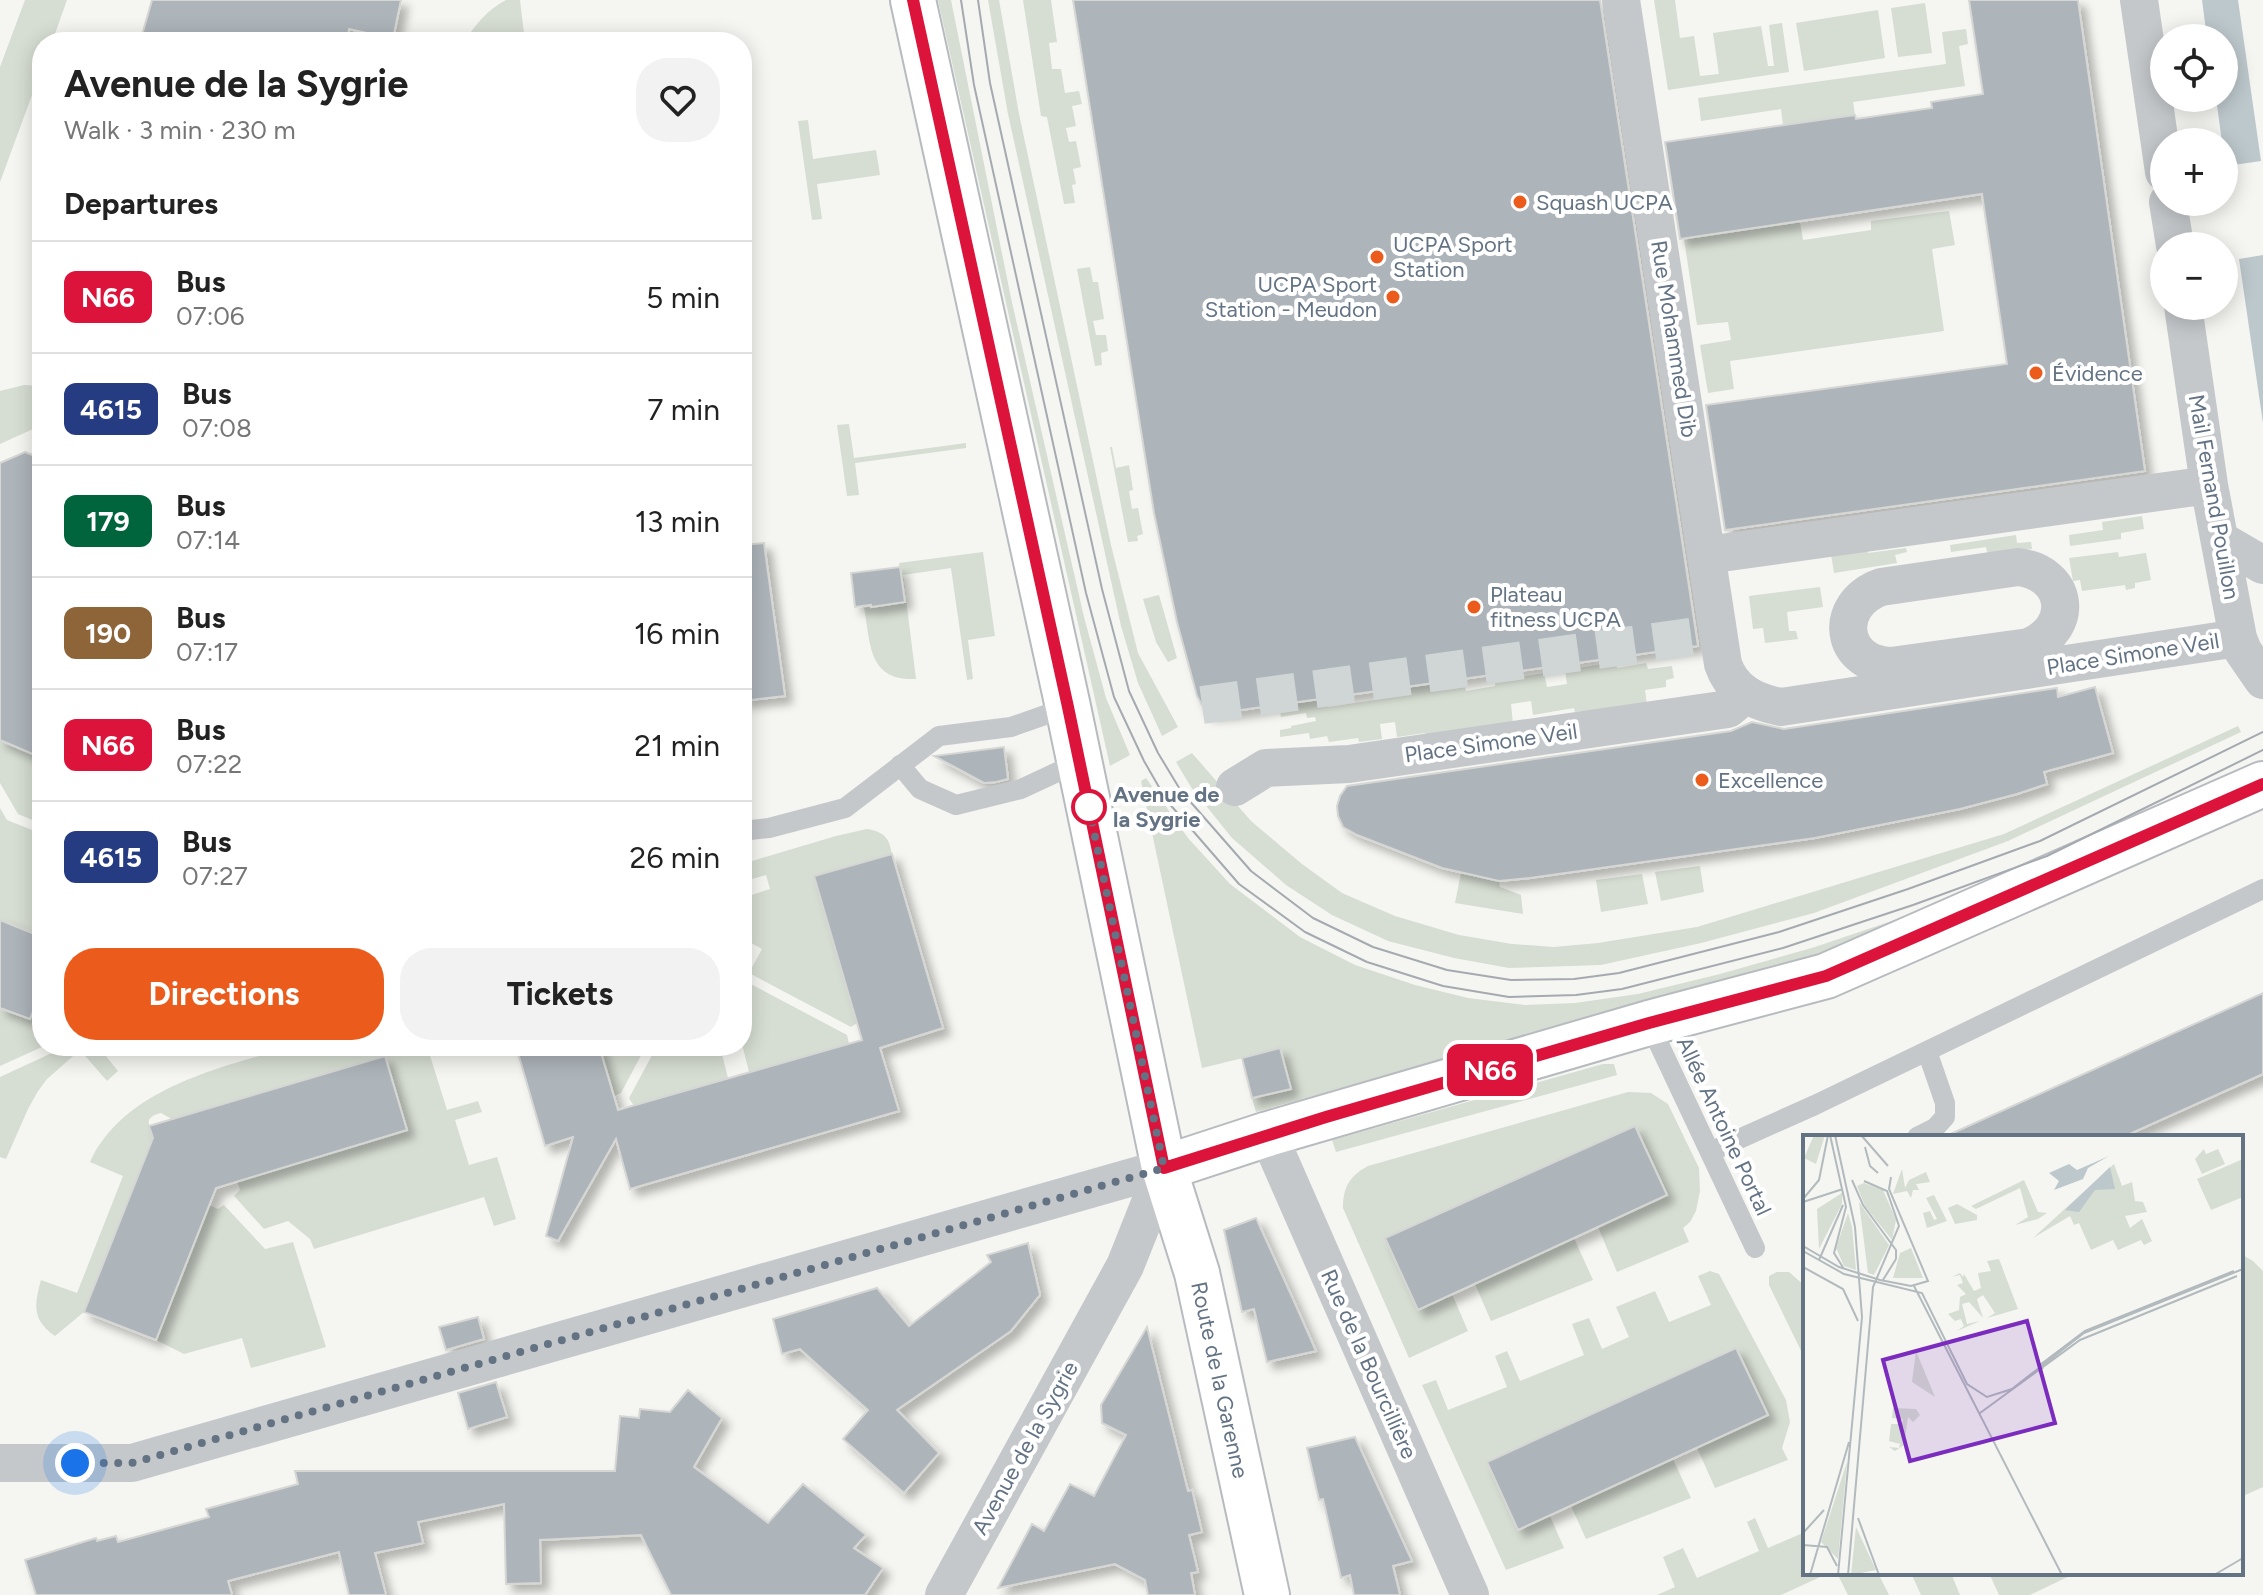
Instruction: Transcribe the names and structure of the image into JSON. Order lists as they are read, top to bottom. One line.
{"streets":{"main road":["Route de la Garenne"],"street":["Rue Mohammed Dib","Mail Fernand Pouillon","Place Simone Veil","Rue de la Bourcillière","Avenue de la Sygrie"],"lane":["Allée Antoine Portal"]},"crossings":[["Mail Fernand Pouillon","Place Simone Veil"],["Route de la Garenne","Avenue de la Sygrie"]],"places":["Squash UCPA","UCPA Sport Station","UCPA Sport Station - Meudon","Évidence","Plateau fitness UCPA","Excellence","Avenue de la Sygrie"],"lines":["bus line N66"],"page":{"on_map":"N66","map_buttons":["+","−"],"heading":[["Avenue de la Sygrie","Walk · 3 min · 230 m"],"Departures"],"list":[{"mark":"N66","name":"Bus","note":"07:06","value":"5 min"},{"mark":"4615","name":"Bus","note":"07:08","value":"7 min"},{"mark":"179","name":"Bus","note":"07:14","value":"13 min"},{"mark":"190","name":"Bus","note":"07:17","value":"16 min"},{"mark":"N66","name":"Bus","note":"07:22","value":"21 min"},{"mark":"4615","name":"Bus","note":"07:27","value":"26 min"}],"buttons":["Directions","Tickets"]}}
